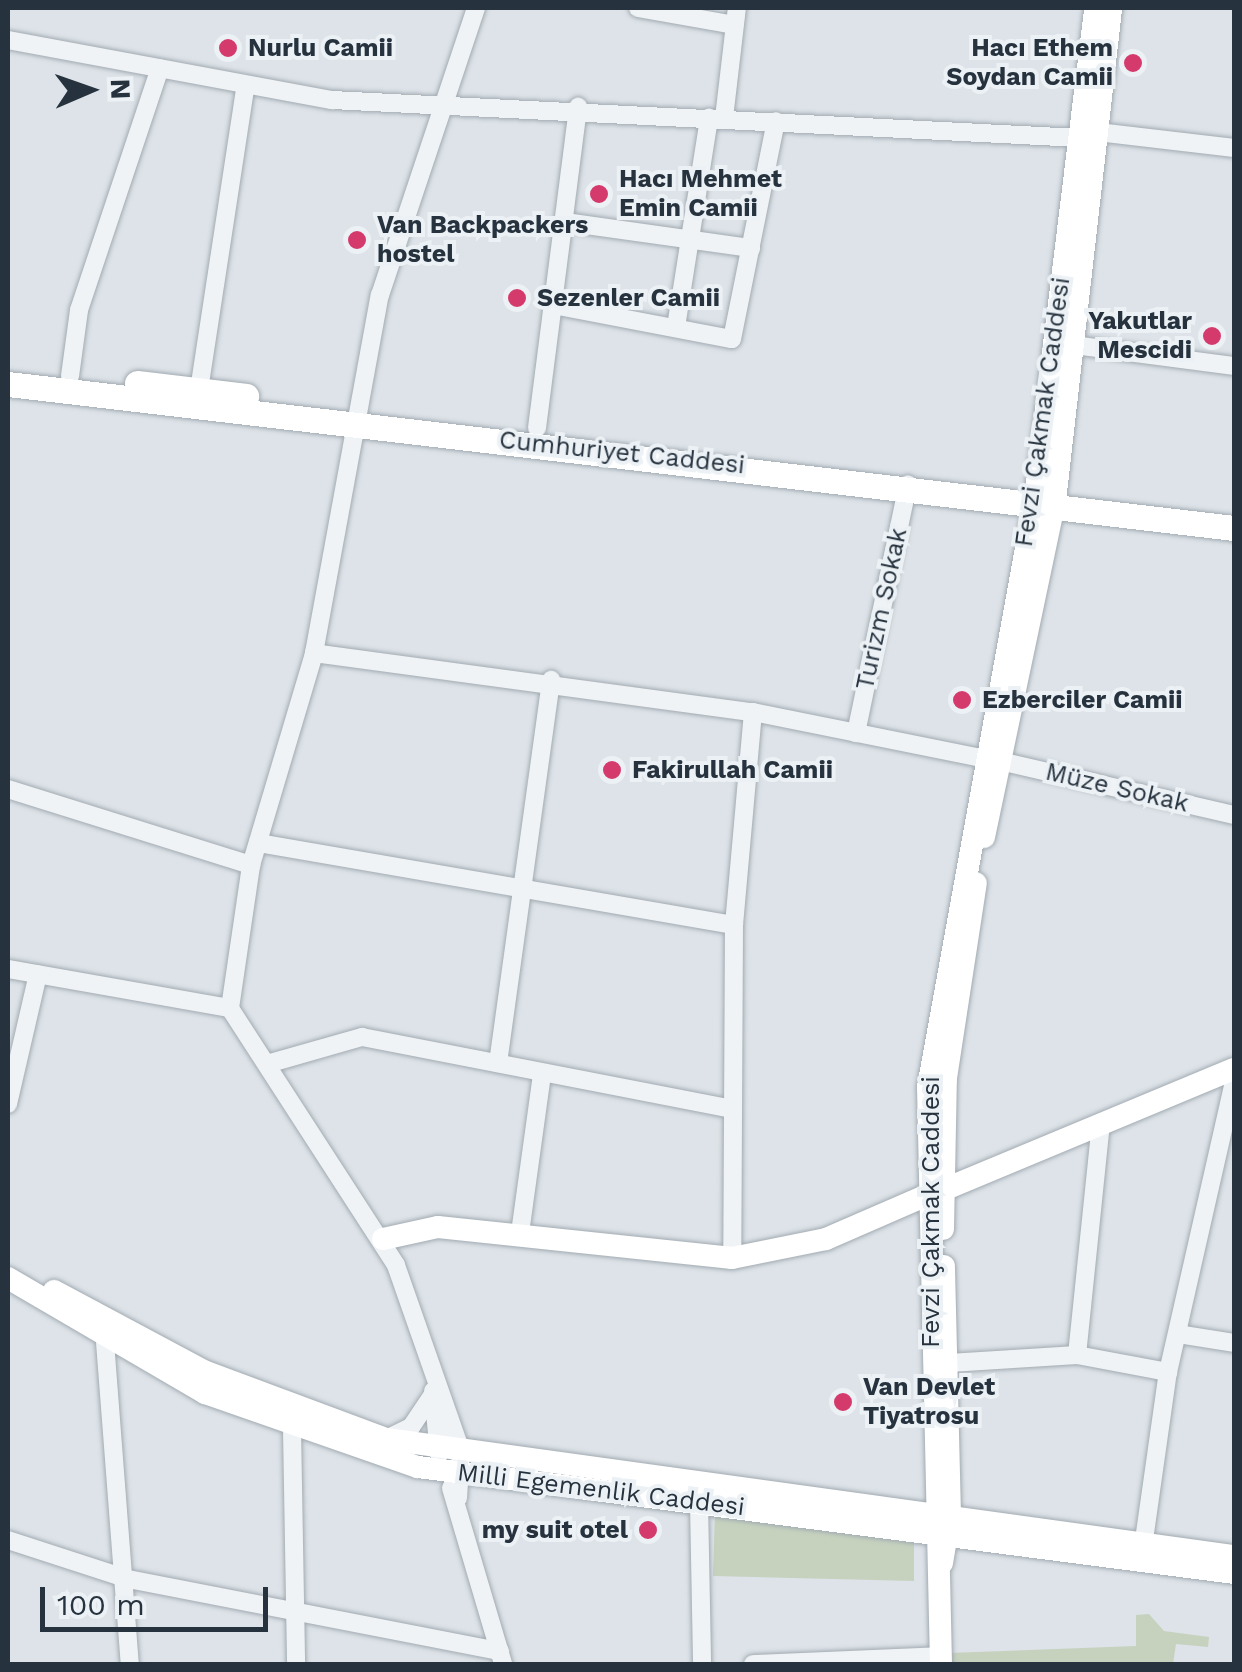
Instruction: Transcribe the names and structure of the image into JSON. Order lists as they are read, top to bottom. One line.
{"streets":{"main road":["Cumhuriyet Caddesi"],"street":["Fevzi Çakmak Caddesi","Turizm Sokak","Müze Sokak","Milli Egemenlik Caddesi"]},"crossings":[["Fevzi Çakmak Caddesi","Cumhuriyet Caddesi"],["Fevzi Çakmak Caddesi","Müze Sokak"],["Fevzi Çakmak Caddesi","Milli Egemenlik Caddesi"],["Cumhuriyet Caddesi","Turizm Sokak"],["Turizm Sokak","Müze Sokak"]],"places":["Nurlu Camii","Hacı Ethem Soydan Camii","Hacı Mehmet Emin Camii","Van Backpackers hostel","Sezenler Camii","Yakutlar Mescidi","Ezberciler Camii","Fakirullah Camii","Van Devlet Tiyatrosu","my suit otel"],"scale_bar":"100 m","north":"right"}
